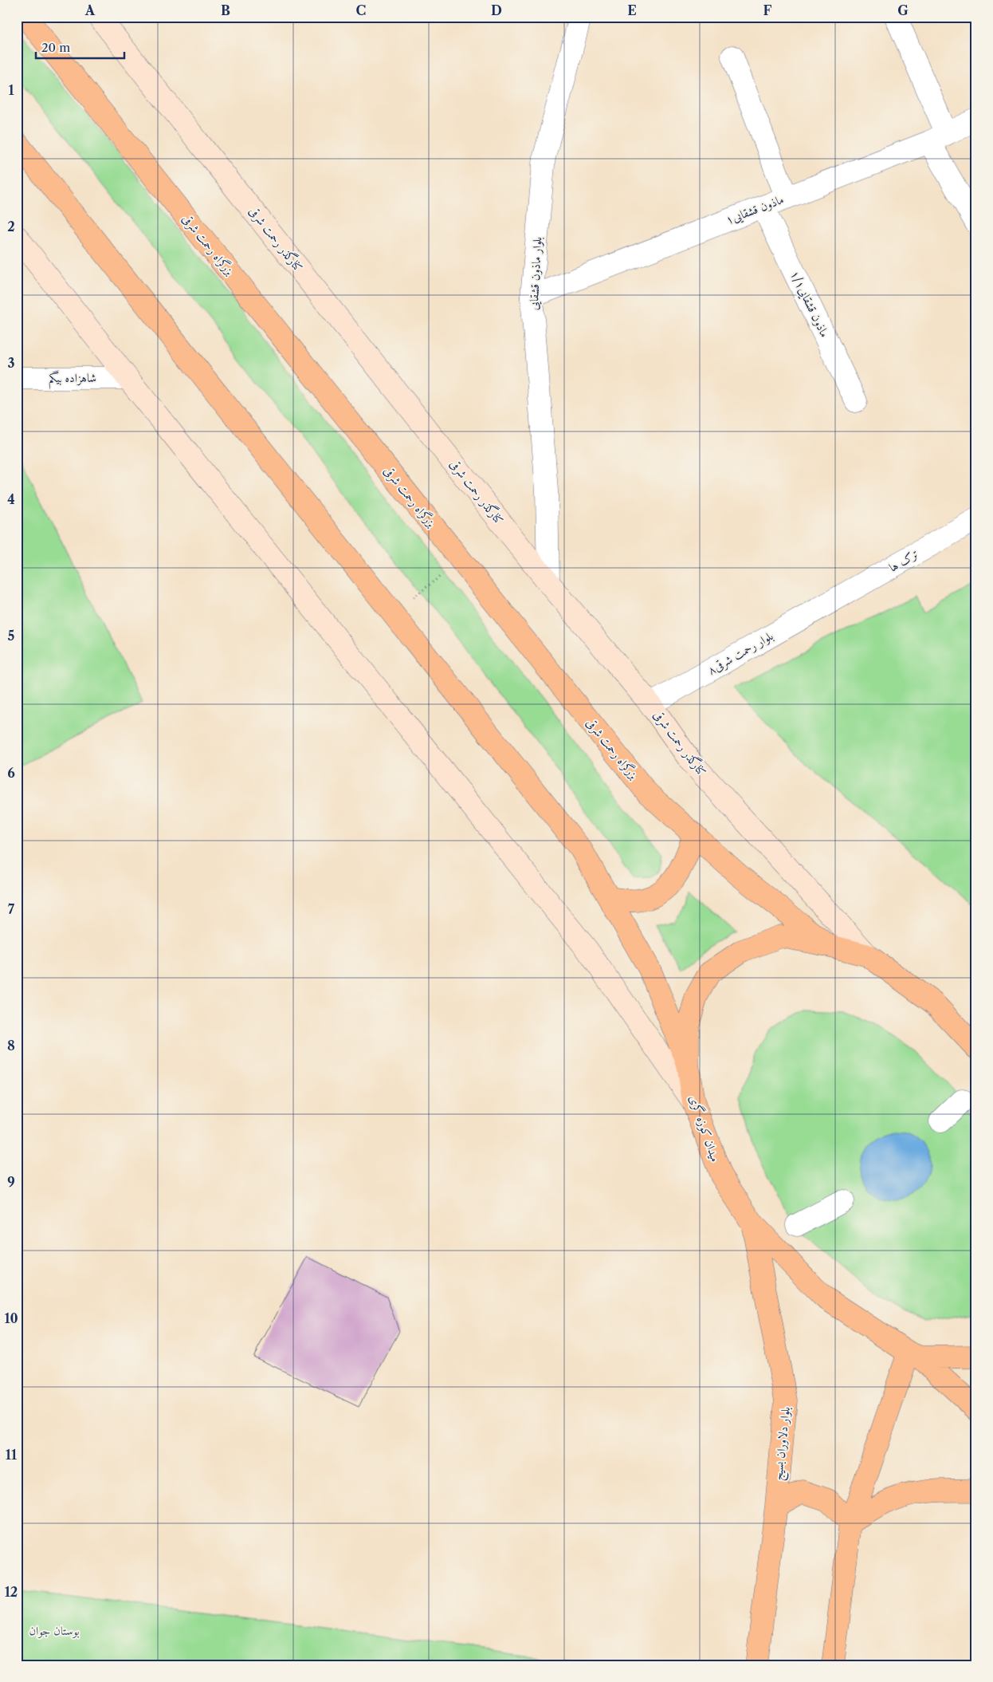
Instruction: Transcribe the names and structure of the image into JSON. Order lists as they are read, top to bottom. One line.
{"streets":{"main road":["کنارگذر رحمت شرقی","بزرگراه رحمت شرقی","میدان کوزه گری","بلوار دلاوران بسیج"],"street":["ماذون قشقایی۱","بلوار ماذون قشقایی","ماذون قشقایی۱/۱","شاهزاده بیگم","ترک ها","بلوار رحمت شرقی۸"]},"crossings":[["ماذون قشقایی۱","بلوار ماذون قشقایی"],["ماذون قشقایی۱","ماذون قشقایی۱/۱"],["کنارگذر رحمت شرقی","بلوار ماذون قشقایی"],["کنارگذر رحمت شرقی","بلوار رحمت شرقی۸"],["کنارگذر رحمت شرقی","میدان کوزه گری"],["بزرگراه رحمت شرقی","میدان کوزه گری"],["ترک ها","بلوار رحمت شرقی۸"],["میدان کوزه گری","بلوار دلاوران بسیج"]],"parks":["بوستان جوان"],"scale_bar":"20 m","grid":{"columns":["A","B","C","D","E","F","G"],"rows":["1","2","3","4","5","6","7","8","9","10","11","12"]}}
